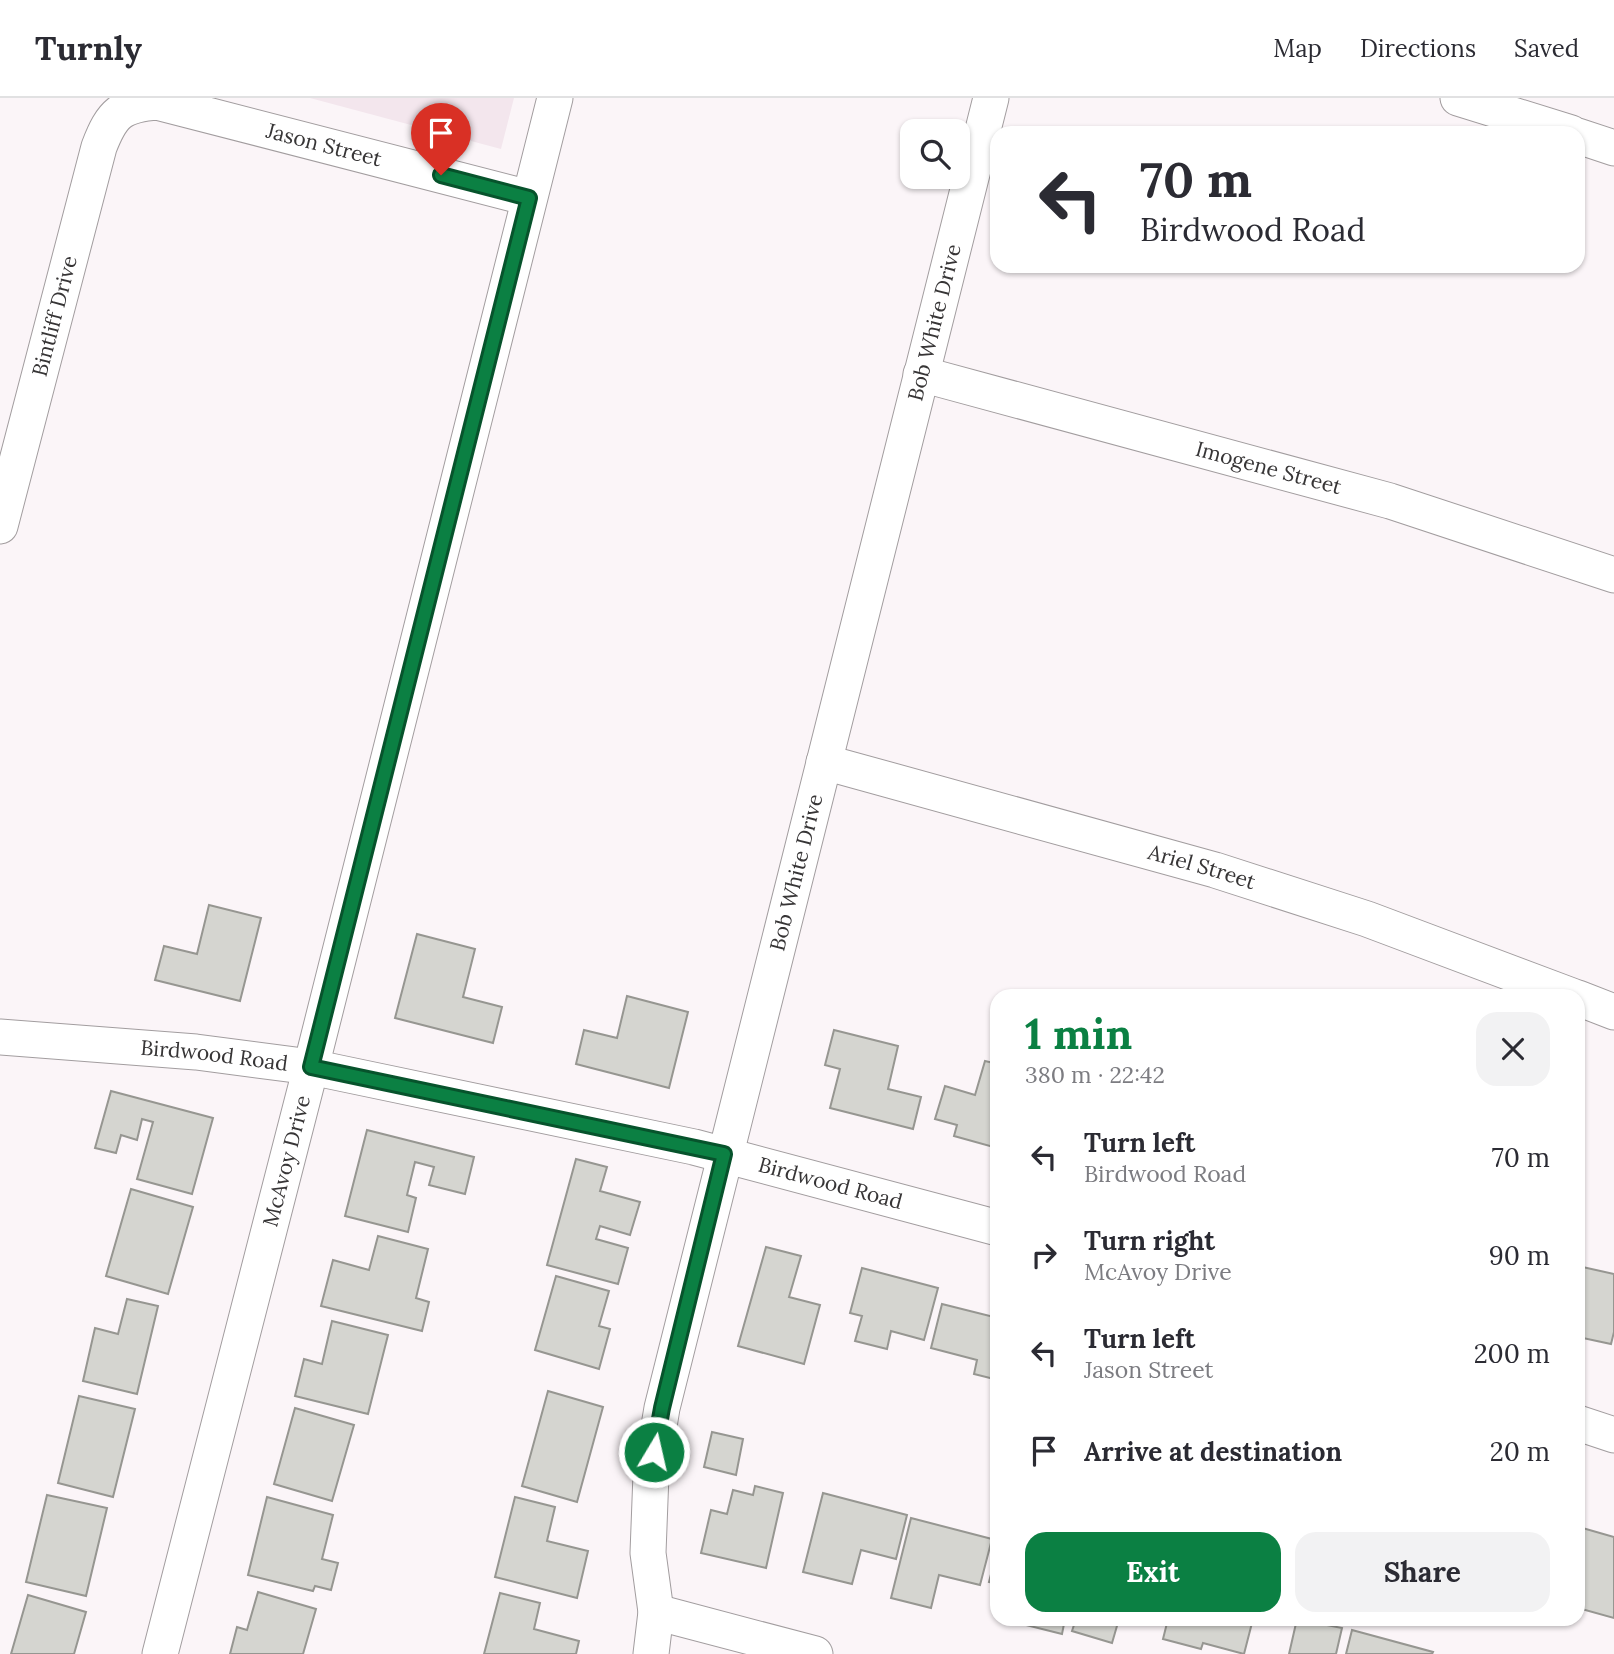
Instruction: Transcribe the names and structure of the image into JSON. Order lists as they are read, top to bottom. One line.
{"streets":{"street":["Jason Street","Bintliff Drive","Bob White Drive","Imogene Street","Ariel Street","Birdwood Road","McAvoy Drive"]},"crossings":[["Jason Street","Bintliff Drive"],["Jason Street","McAvoy Drive"],["Bob White Drive","Imogene Street"],["Bob White Drive","Ariel Street"],["Bob White Drive","Birdwood Road"],["Birdwood Road","McAvoy Drive"]],"page":{"header":"Turnly","nav":["Map","Directions","Saved"],"turn":["70 m","Birdwood Road"],"heading":["1 min","380 m · 22:42"],"list":[{"name":"Turn left","note":"Birdwood Road","value":"70 m"},{"name":"Turn right","note":"McAvoy Drive","value":"90 m"},{"name":"Turn left","note":"Jason Street","value":"200 m"},{"name":"Arrive at destination","value":"20 m"}],"buttons":["Exit","Share"]}}
